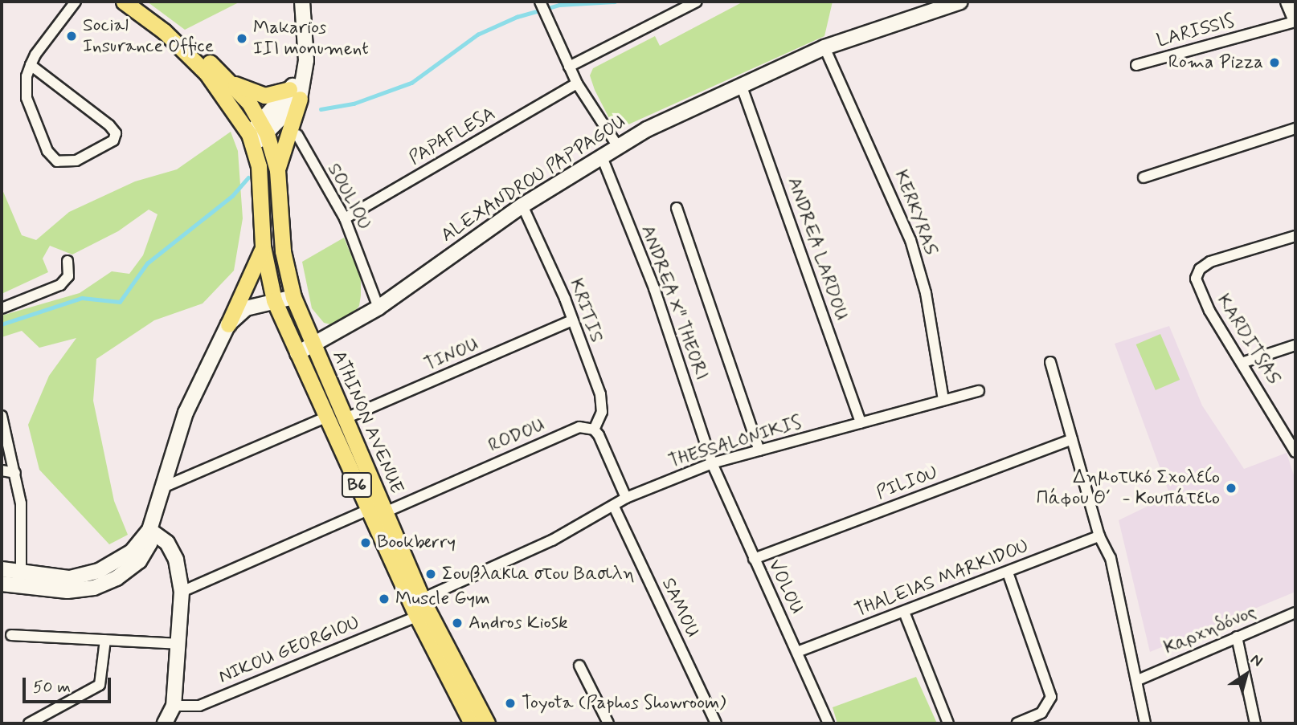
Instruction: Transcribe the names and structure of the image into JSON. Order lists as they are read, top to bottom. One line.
{"streets":{"main road":["ATHINON AVENUE","B6"],"street":["LARISSIS","PAPAFLESA","ALEXANDROU PAPPAGOU","SOULIOU","KERKYRAS","ANDREA LARDOU","ANDREA X\" THEORI","KRITIS","KARDITSAS","TINOU","RODOU","THESSALONIKIS","PILIOU","THALEIAS MARKIDOU","VOLOU","SAMOU","Καρχηδόνος","NIKOU GEORGIOU"]},"crossings":[["PAPAFLESA","SOULIOU"],["ALEXANDROU PAPPAGOU","SOULIOU"],["ALEXANDROU PAPPAGOU","KERKYRAS"],["ALEXANDROU PAPPAGOU","ANDREA LARDOU"],["ALEXANDROU PAPPAGOU","ANDREA X\" THEORI"],["ALEXANDROU PAPPAGOU","KRITIS"],["ALEXANDROU PAPPAGOU","ATHINON AVENUE"],["KERKYRAS","THESSALONIKIS"],["ANDREA LARDOU","THESSALONIKIS"],["ANDREA X\" THEORI","THESSALONIKIS"],["ANDREA X\" THEORI","VOLOU"],["KRITIS","TINOU"],["KRITIS","RODOU"],["TINOU","ATHINON AVENUE"],["ATHINON AVENUE","RODOU"],["ATHINON AVENUE","THESSALONIKIS"],["ATHINON AVENUE","B6"],["ATHINON AVENUE","NIKOU GEORGIOU"],["THESSALONIKIS","VOLOU"],["THESSALONIKIS","SAMOU"],["PILIOU","VOLOU"],["THALEIAS MARKIDOU","VOLOU"]],"places":["Social Insurance Office","Makarios III monument","Roma Pizza","Δημοτικό Σχολείο Πάφου Θ΄ - Κουπάτειο","Bookberry","Σουβλακια στου Βασιλη","Muscle Gym","Andros Kiosk","Toyota (Paphos Showroom)"],"scale_bar":"50 m","north":"top right"}
